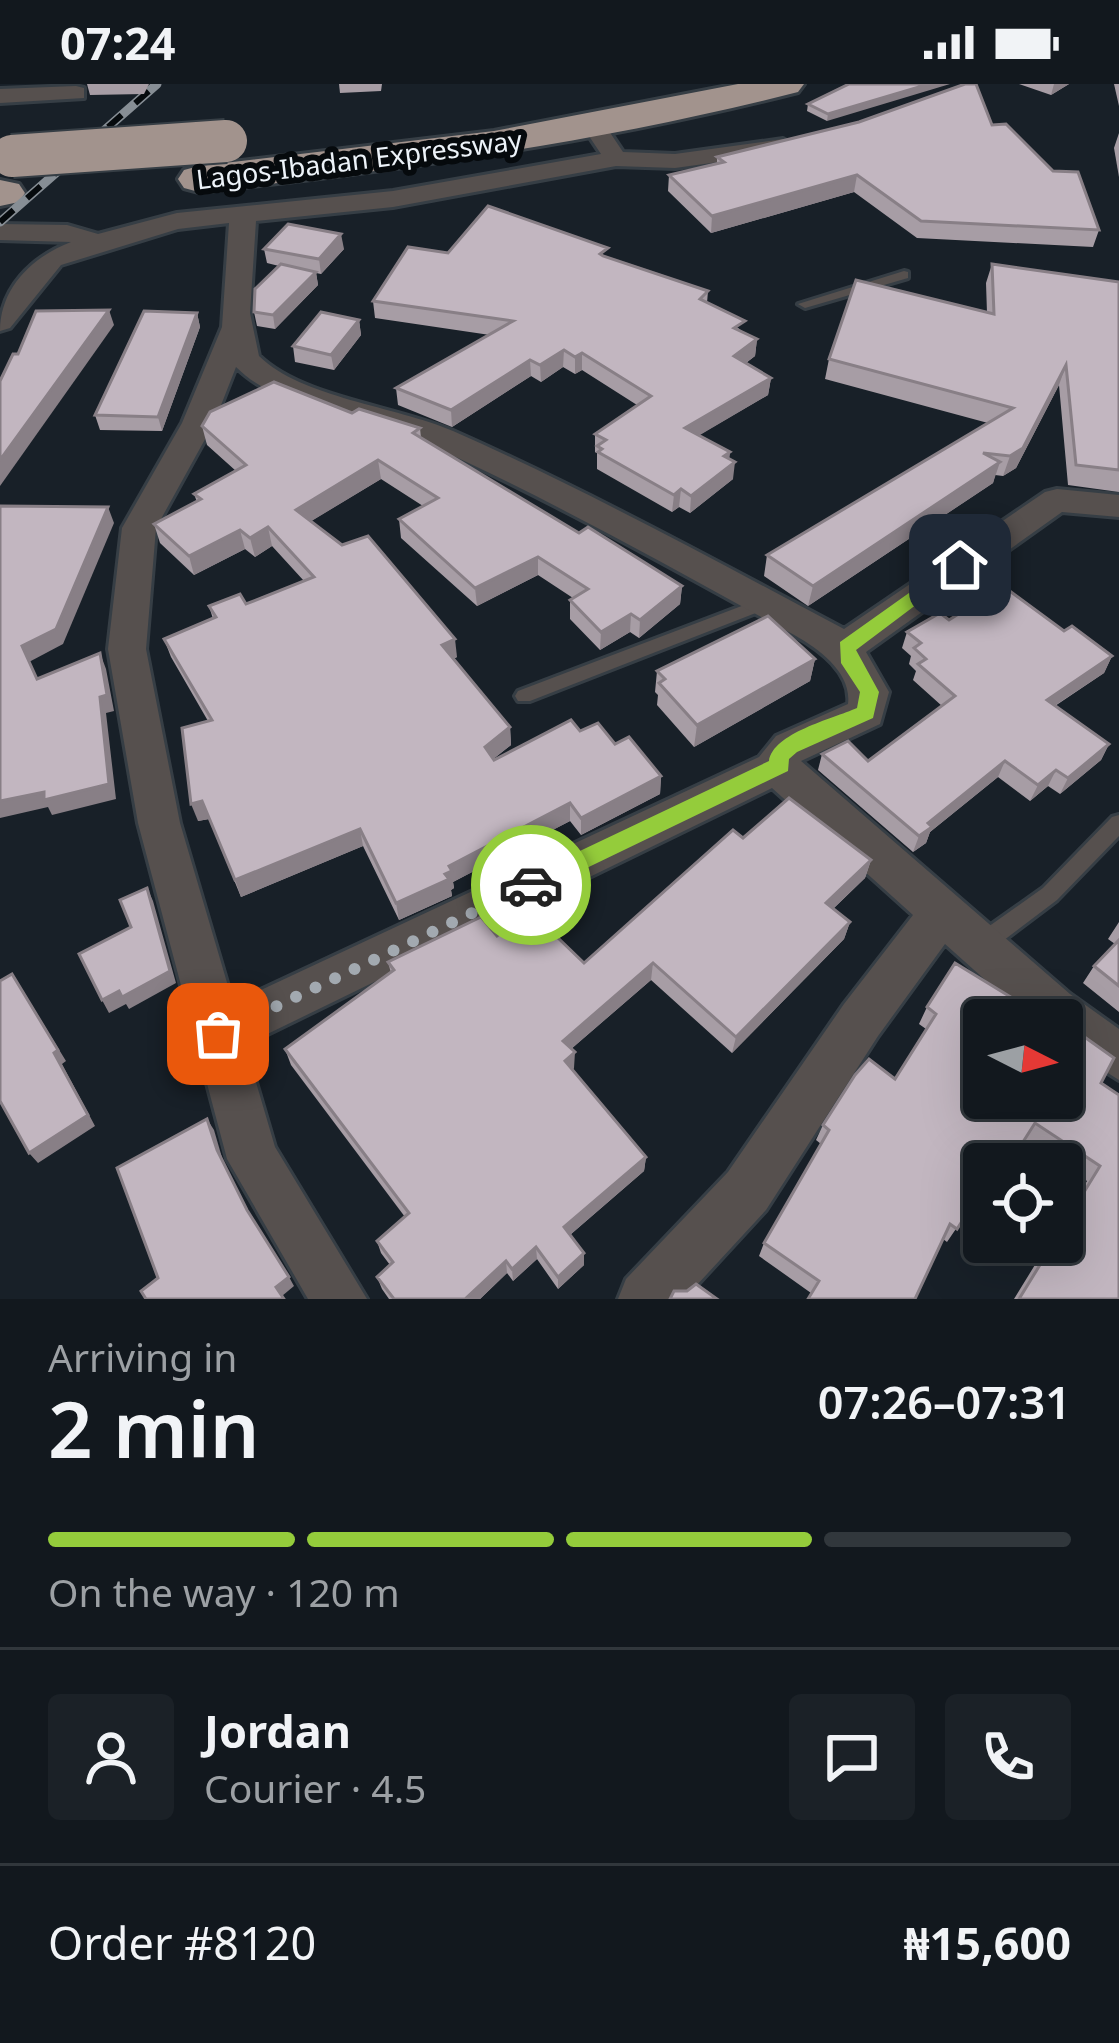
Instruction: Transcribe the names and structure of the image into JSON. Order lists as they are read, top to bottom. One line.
{"streets":{"highway":["Lagos-Ibadan Expressway"]},"north":"right","page":{"status":"07:24","heading":["2 min","Arriving in","07:26–07:31"],"panel":["Jordan","Courier · 4.5","Order #8120","₦15,600"],"bar":"On the way · 120 m"}}
